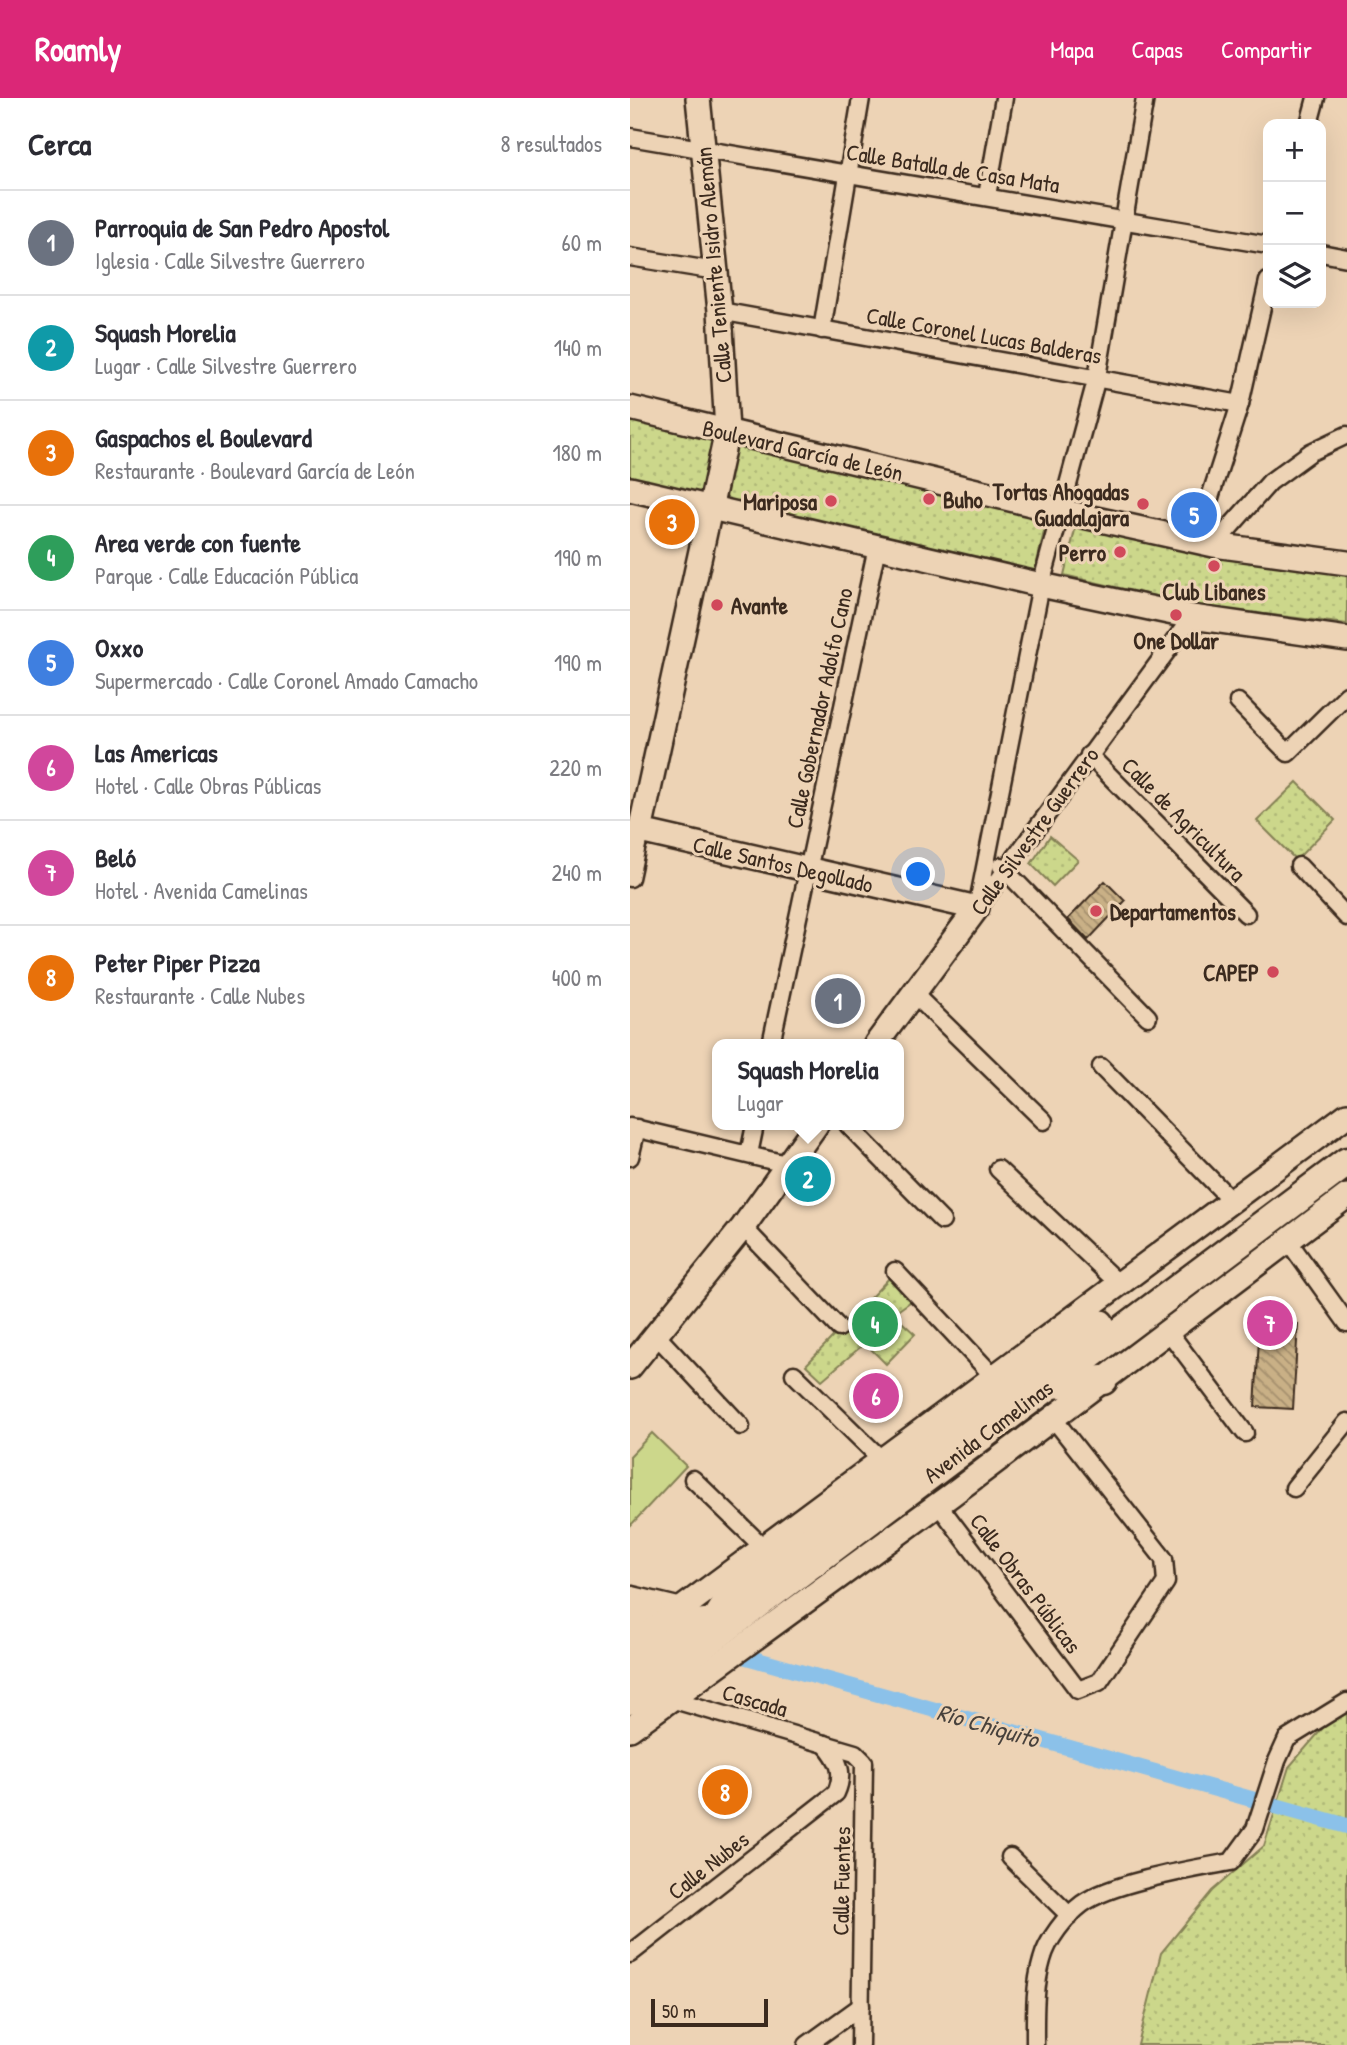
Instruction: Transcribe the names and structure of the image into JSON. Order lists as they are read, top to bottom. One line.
{"streets":{"highway":["Avenida Camelinas"],"street":["Calle Batalla de Casa Mata","Calle Teniente Isidro Alemán","Calle Coronel Lucas Balderas","Boulevard García de León","Calle Gobernador Adolfo Cano","Calle de Agricultura","Calle Silvestre Guerrero","Calle Santos Degollado","Calle Obras Públicas","Cascada","Calle Nubes","Calle Fuentes"]},"crossings":[["Calle Batalla de Casa Mata","Calle Teniente Isidro Alemán"],["Calle Teniente Isidro Alemán","Calle Coronel Lucas Balderas"],["Calle Teniente Isidro Alemán","Boulevard García de León"],["Calle Teniente Isidro Alemán","Calle Santos Degollado"],["Calle Gobernador Adolfo Cano","Calle Santos Degollado"],["Calle de Agricultura","Calle Silvestre Guerrero"],["Calle Silvestre Guerrero","Calle Santos Degollado"],["Avenida Camelinas","Calle Obras Públicas"],["Avenida Camelinas","Cascada"],["Cascada","Calle Nubes"],["Cascada","Calle Fuentes"],["Calle Nubes","Calle Fuentes"]],"water":["Río Chiquito"],"places":["Buho","Mariposa","Tortas Ahogadas Guadalajara","Perro","Club Libanes","Avante","One Dollar","Departamentos","CAPEP"],"scale_bar":"50 m","page":{"header":"Roamly","nav":["Mapa","Capas","Compartir"],"heading":["Cerca","8 resultados"],"map_buttons":["+","−"],"list":[{"mark":"1","name":"Parroquia de San Pedro Apostol","note":"Iglesia · Calle Silvestre Guerrero","value":"60 m"},{"mark":"2","name":"Squash Morelia","note":"Lugar · Calle Silvestre Guerrero","value":"140 m"},{"mark":"3","name":"Gaspachos el Boulevard","note":"Restaurante · Boulevard García de León","value":"180 m"},{"mark":"4","name":"Area verde con fuente","note":"Parque · Calle Educación Pública","value":"190 m"},{"mark":"5","name":"Oxxo","note":"Supermercado · Calle Coronel Amado Camacho","value":"190 m"},{"mark":"6","name":"Las Americas","note":"Hotel · Calle Obras Públicas","value":"220 m"},{"mark":"7","name":"Beló","note":"Hotel · Avenida Camelinas","value":"240 m"},{"mark":"8","name":"Peter Piper Pizza","note":"Restaurante · Calle Nubes","value":"400 m"}],"pins":["5","3","1","2","7","4","6","8"],"popup":["Squash Morelia","Lugar"],"scale":"50 m"}}
